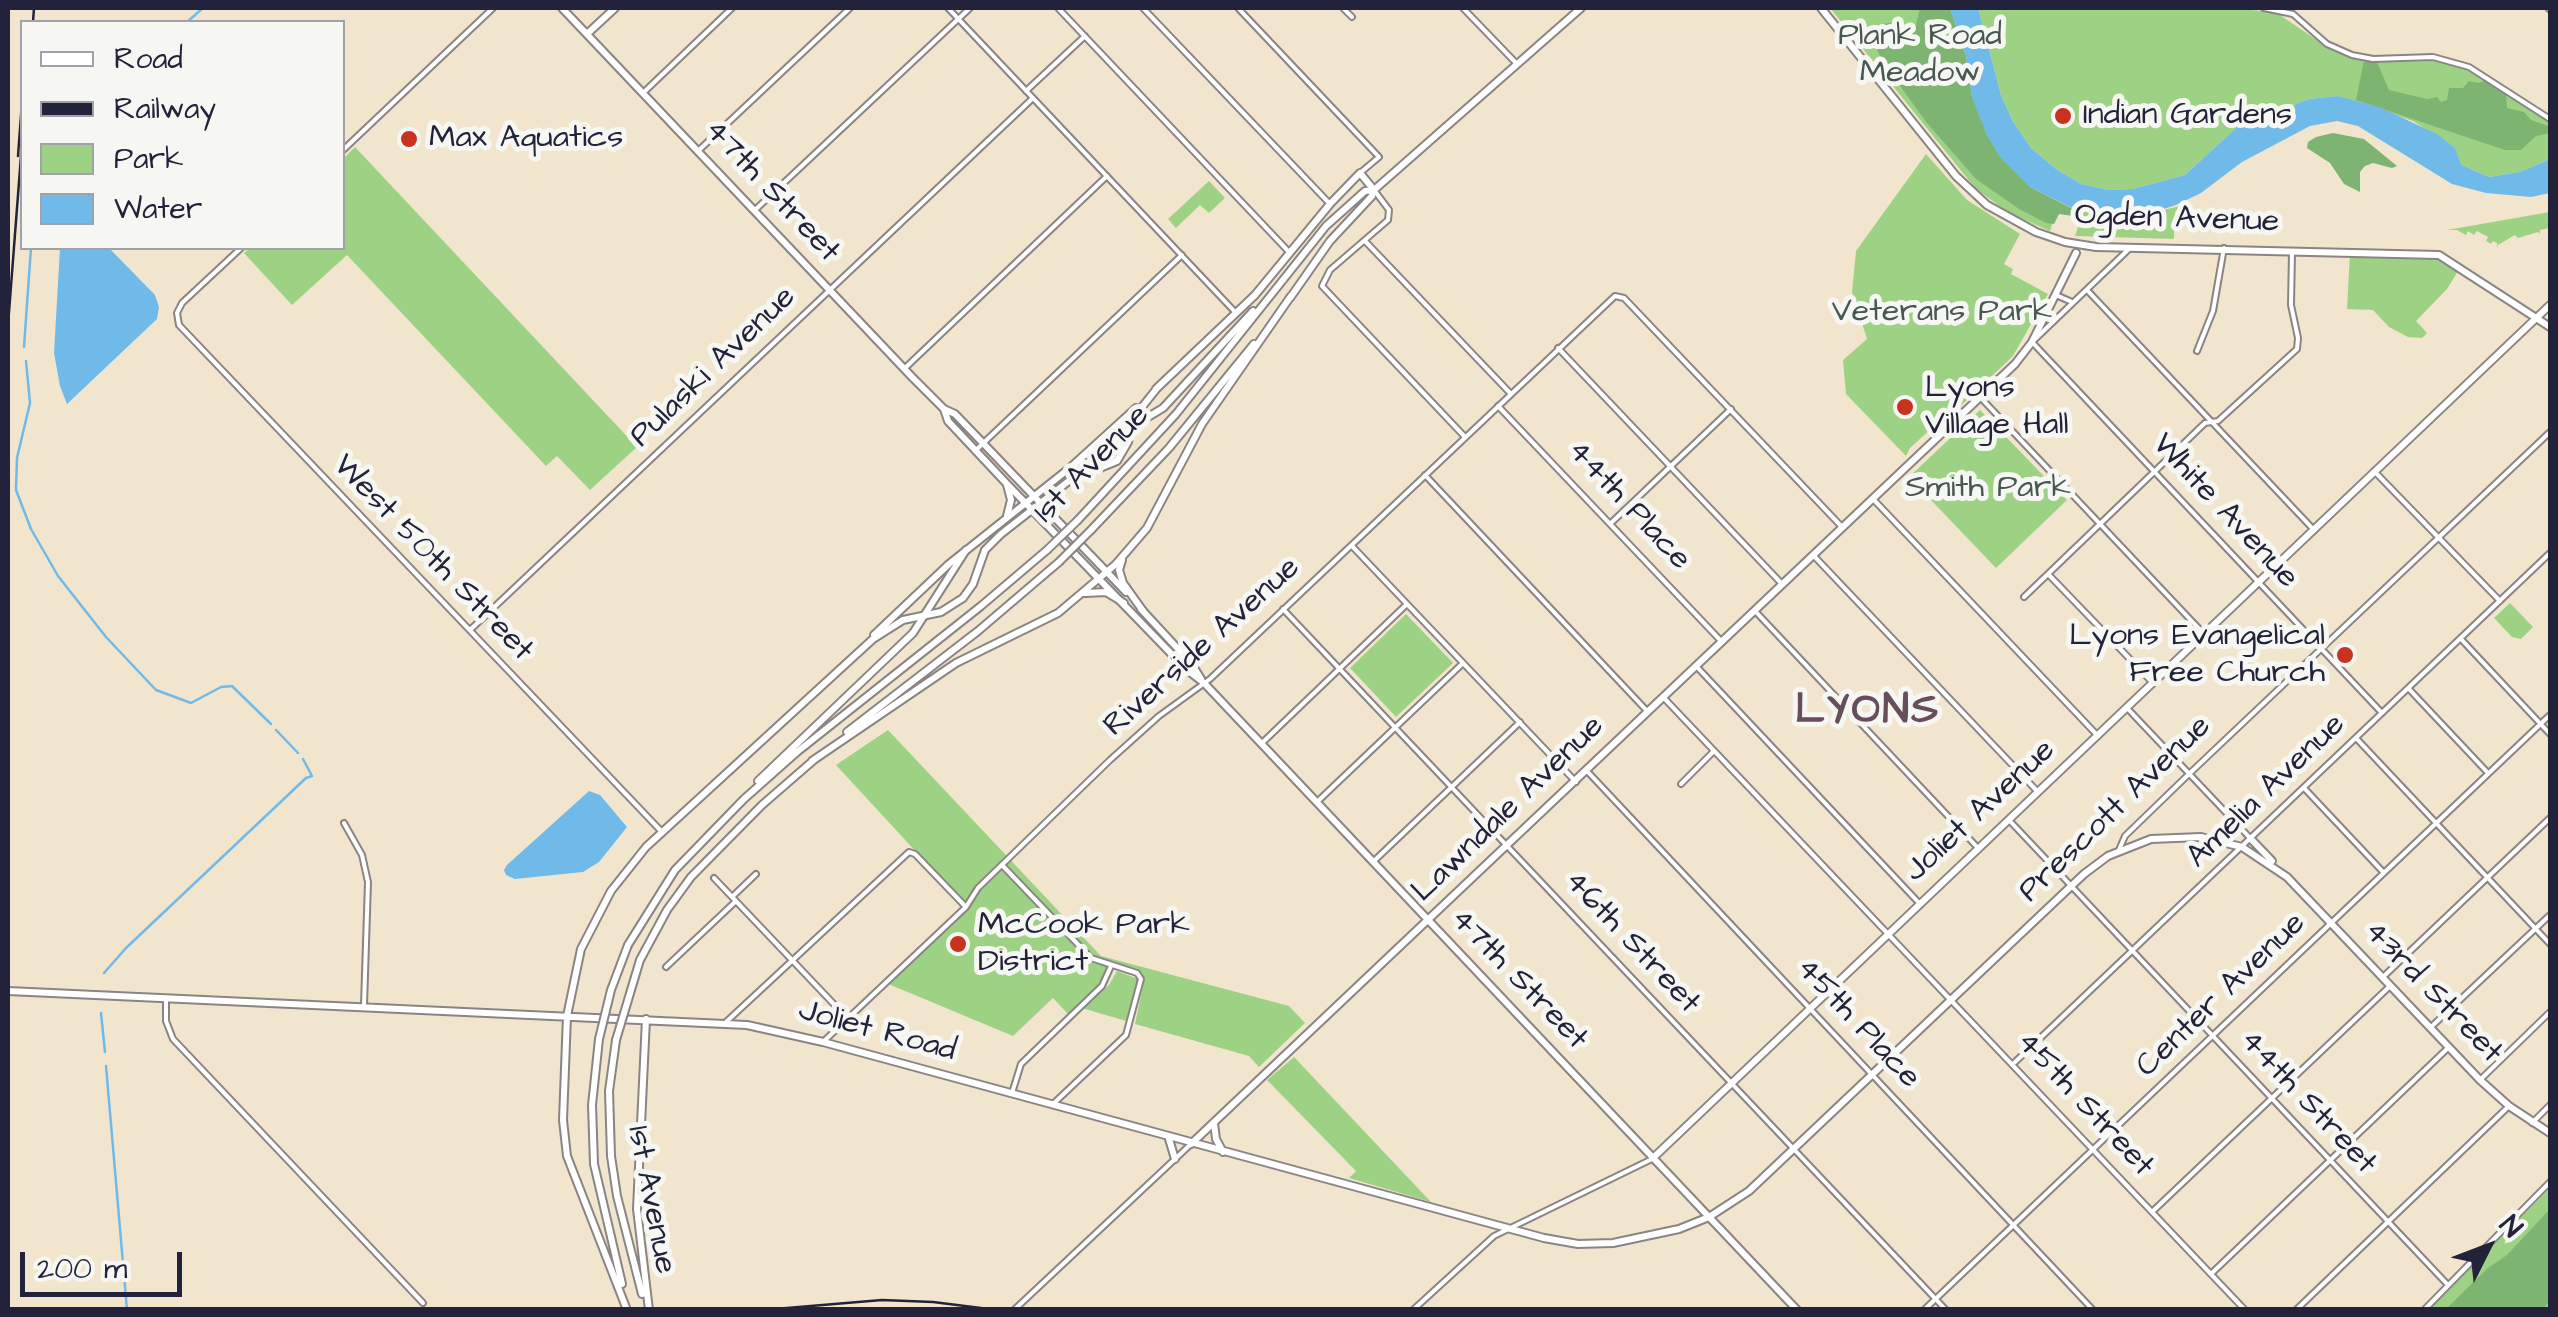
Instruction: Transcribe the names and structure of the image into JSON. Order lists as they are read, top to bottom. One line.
{"streets":{"main road":["47th Street","Ogden Avenue","1st Avenue","Lawndale Avenue","Prescott Avenue","Joliet Avenue","43rd Street","Joliet Road"],"street":["Pulaski Avenue","44th Place","White Avenue","West 50th Street","Riverside Avenue","Amelia Avenue","46th Street","Center Avenue","45th Place","44th Street","45th Street"]},"crossings":[["47th Street","Pulaski Avenue"],["47th Street","Riverside Avenue"],["47th Street","Lawndale Avenue"],["47th Street","Prescott Avenue"],["47th Street","Joliet Avenue"],["47th Street","Joliet Road"],["Ogden Avenue","Lawndale Avenue"],["Ogden Avenue","Joliet Avenue"],["Pulaski Avenue","West 50th Street"],["44th Place","Riverside Avenue"],["44th Place","Lawndale Avenue"],["White Avenue","Amelia Avenue"],["White Avenue","Lawndale Avenue"],["White Avenue","Prescott Avenue"],["White Avenue","Joliet Avenue"],["Riverside Avenue","46th Street"],["Riverside Avenue","Joliet Road"],["Amelia Avenue","44th Street"],["Amelia Avenue","45th Street"],["Lawndale Avenue","46th Street"],["Lawndale Avenue","45th Place"],["Lawndale Avenue","Joliet Road"],["Lawndale Avenue","45th Street"],["Prescott Avenue","46th Street"],["Prescott Avenue","45th Place"],["Prescott Avenue","Joliet Road"],["Prescott Avenue","44th Street"],["Prescott Avenue","45th Street"],["Joliet Avenue","46th Street"],["Joliet Avenue","45th Place"],["Joliet Avenue","Joliet Road"],["Joliet Avenue","44th Street"],["Joliet Avenue","45th Street"],["46th Street","Center Avenue"],["43rd Street","Center Avenue"],["Center Avenue","45th Place"],["Center Avenue","44th Street"],["Center Avenue","45th Street"]],"districts":["LYONS"],"parks":["Plank Road Meadow","Veterans Park","Smith Park"],"places":["Indian Gardens","Max Aquatics","Lyons Village Hall","Lyons Evangelical Free Church","McCook Park District"],"legend":["Road","Railway","Park","Water"],"scale_bar":"200 m","north":"top right"}
